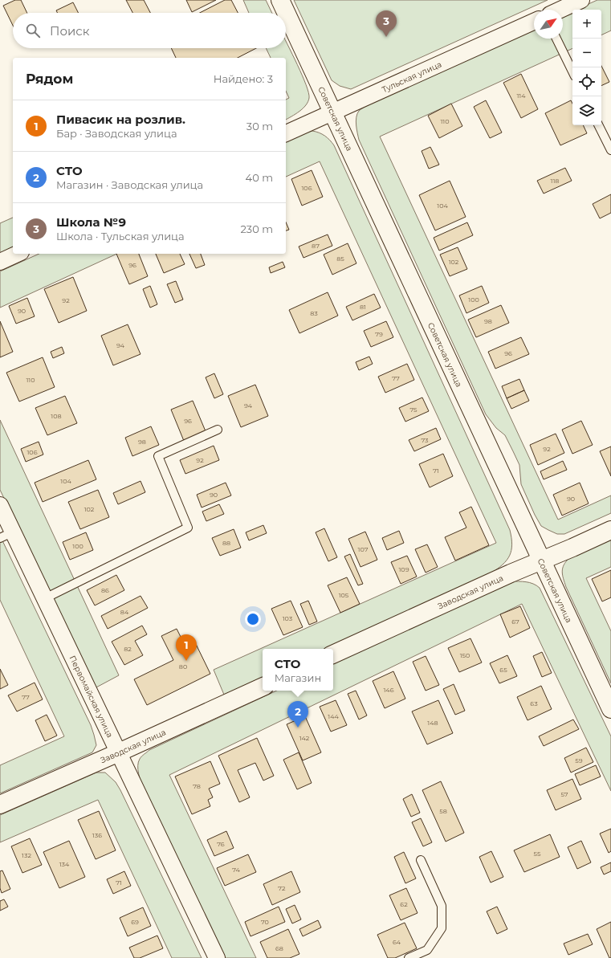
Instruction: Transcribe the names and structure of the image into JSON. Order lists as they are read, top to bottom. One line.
{"streets":{"street":["Тульская улица","Советская улица","Заводская улица","Первомайская улица"]},"crossings":[["Тульская улица","Советская улица"],["Советская улица","Заводская улица"],["Заводская улица","Первомайская улица"]],"house_numbers":["114","110","118","106","104","87","85","102","96","100","92","81","90","83","98","79","94","96","77","110","94","75","108","96","73","98","92","106","92","71","104","90","90","102","88","100","107","109","86","105","84","103","67","82","150","80","65","146","77","63","144","148","142","59","78","57","58","136","76","55","132","134","74","71","72","62","69","70","64","68"],"north":"top right","page":{"map_buttons":["+","−"],"pins":["3","1","2"],"search":"Поиск","heading":["Рядом","Найдено: 3"],"list":[{"mark":"1","name":"Пивасик на розлив.","note":"Бар · Заводская улица","value":"30 m"},{"mark":"2","name":"СТО","note":"Магазин · Заводская улица","value":"40 m"},{"mark":"3","name":"Школа №9","note":"Школа · Тульская улица","value":"230 m"}],"popup":["СТО","Магазин"]}}
